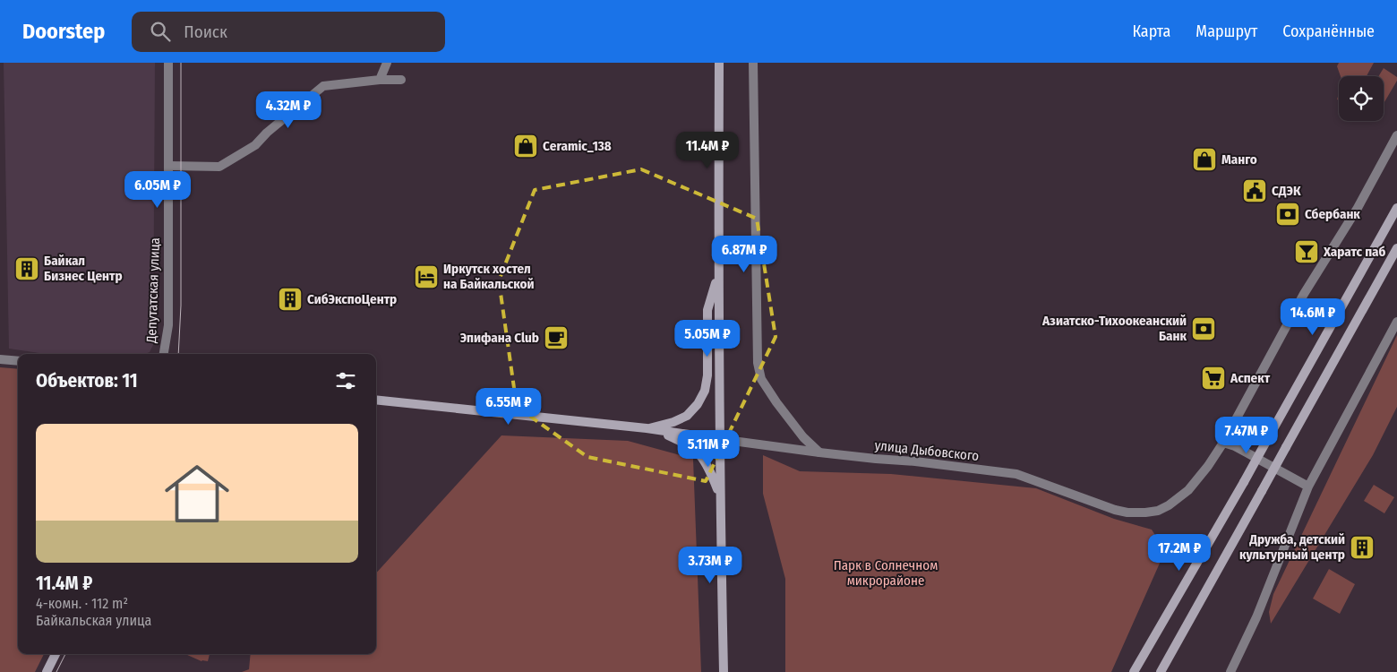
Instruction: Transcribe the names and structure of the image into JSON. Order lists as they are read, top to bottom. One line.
{"streets":{"main road":["улица Дыбовского"],"street":["Депутатская улица"]},"parks":["Парк в Солнечном микрорайоне"],"places":{"shop":["Сeramic_138","Манго"],"public building":["СДЭК"],"bank":["Сбербанк","Азиатско-Тихоокеанский Банк"],"bar":["Харатс паб"],"building":["Байкал Бизнес Центр","СибЭкспоЦентр","Дружба, детский культурный центр"],"hotel":["Иркутск хостел на Байкальской"],"cafe":["Эпифана Club"],"supermarket":["Аспект"]},"page":{"header":"Doorstep","search":"Поиск","nav":["Карта","Маршрут","Сохранённые"],"price":["4.32M ₽","11.4M ₽","6.05M ₽","6.87M ₽","14.6M ₽","5.05M ₽","6.55M ₽","7.47M ₽","5.11M ₽","17.2M ₽","3.73M ₽"],"heading":"Объектов: 11","list":[{"name":"11.4M ₽","note":"4-комн. · 112 m² · Байкальская улица"}]}}
